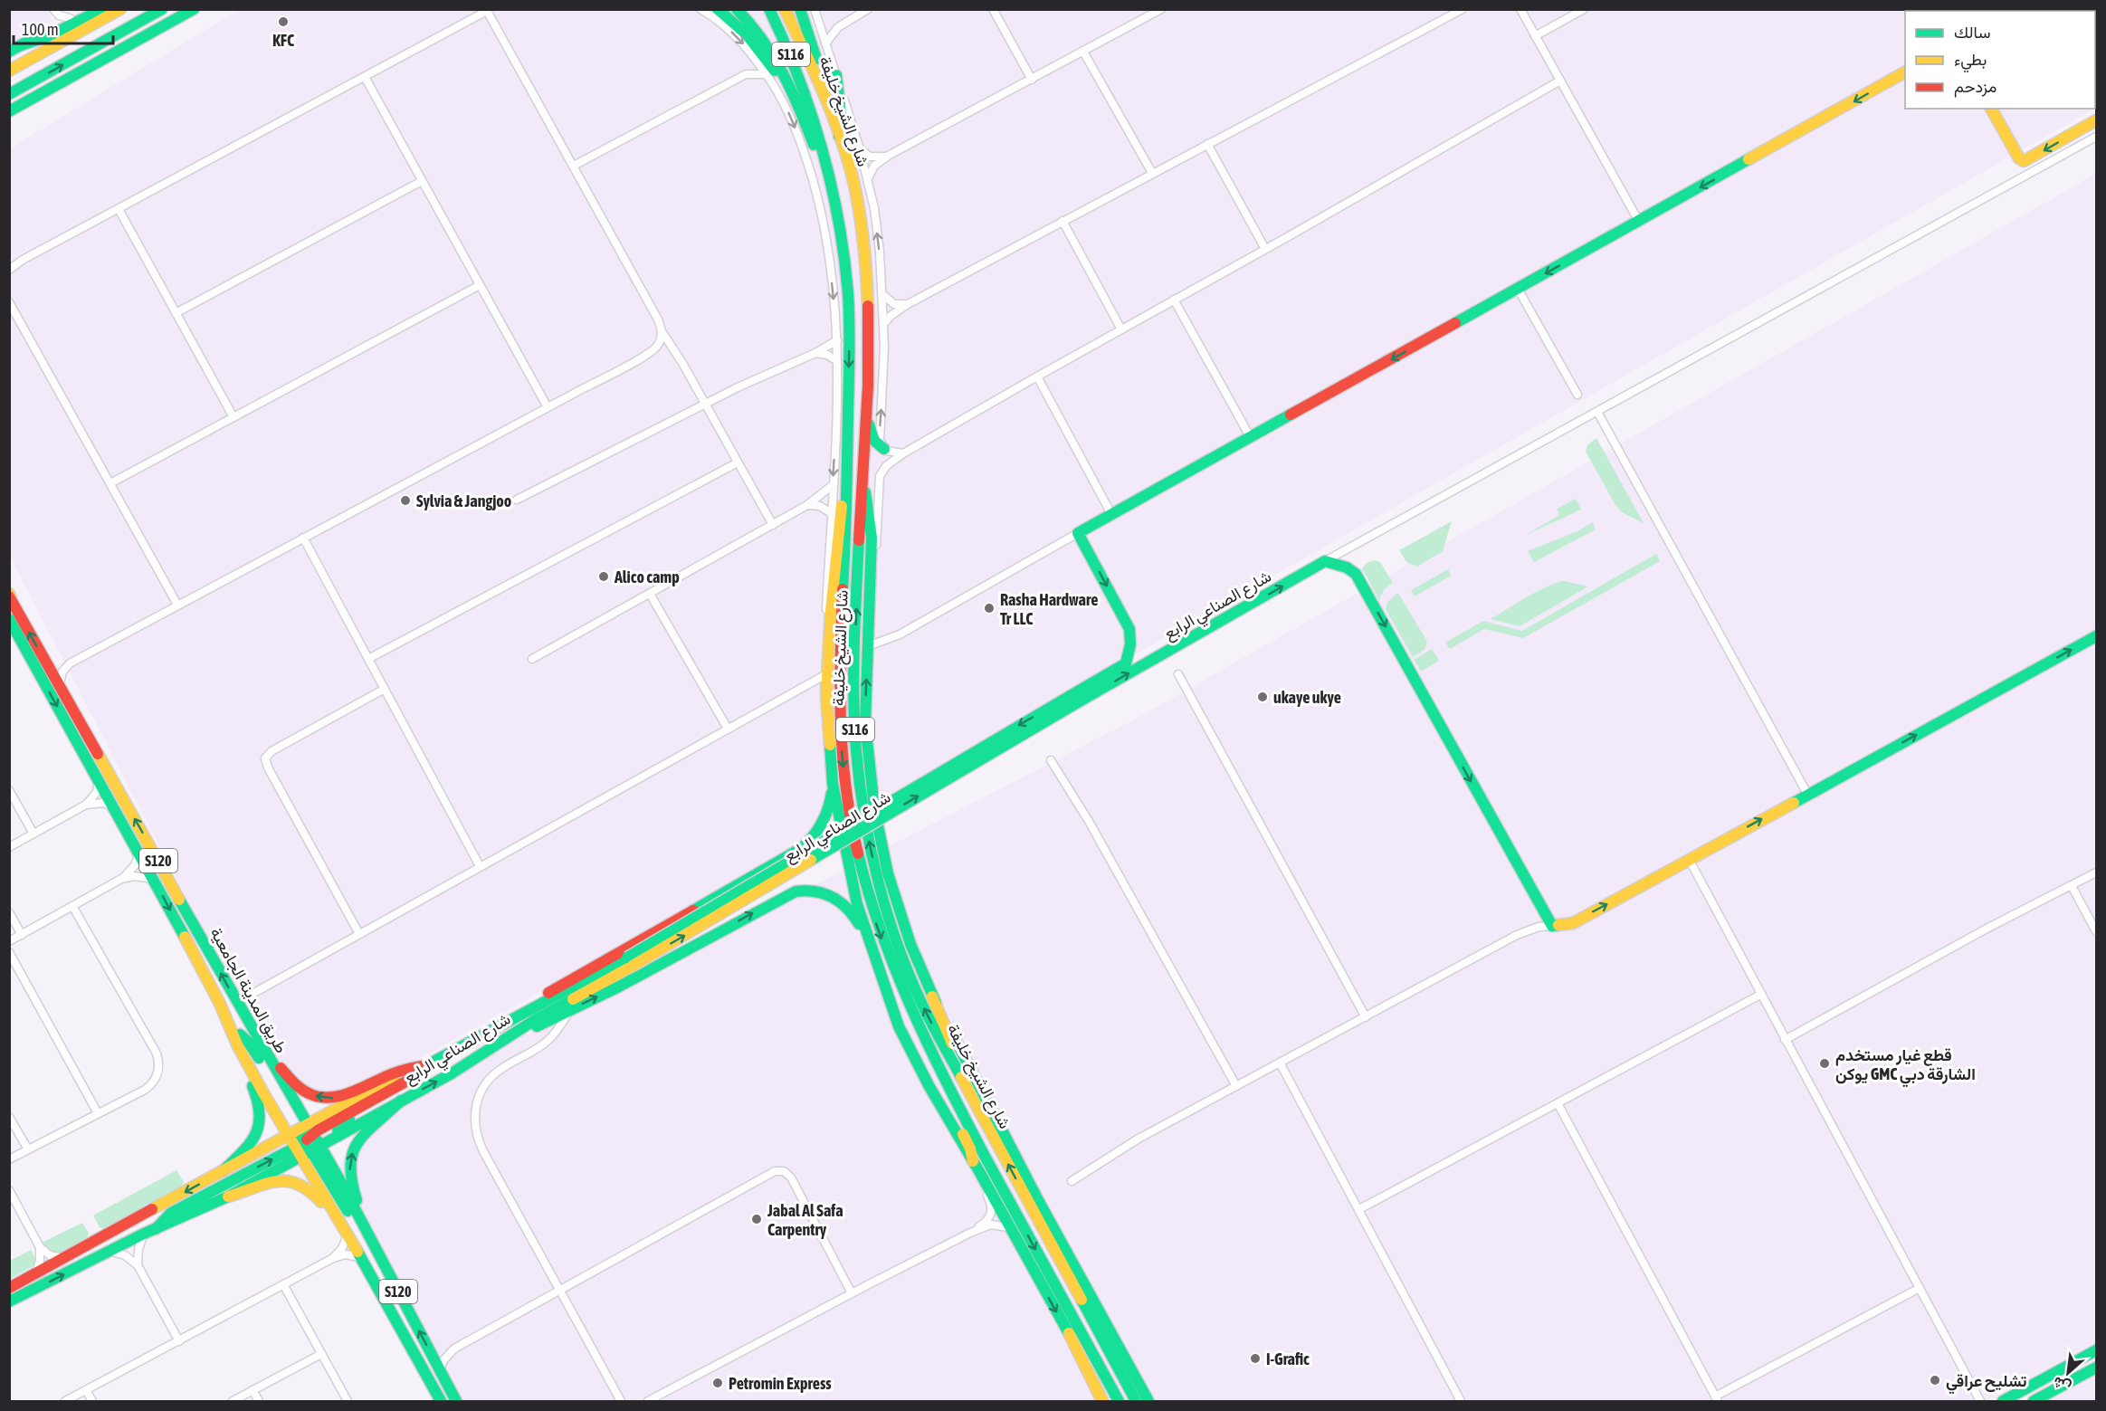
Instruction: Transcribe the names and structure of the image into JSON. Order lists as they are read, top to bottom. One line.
{"streets":{"main road":["S116","شارع الشيخ خليفة","شارع الصناعي الرابع","S120","طريق المدينة الجامعية"]},"crossings":[["شارع الصناعي الرابع","طريق المدينة الجامعية"]],"places":["KFC","Sylvia & Jangjoo","Alico camp","Rasha Hardware Tr LLC","ukaye ukye","قطع غيار مستخدم يوكن GMC الشارقة دبي","Jabal Al Safa Carpentry","I-Grafic","تشليح عراقي","Petromin Express"],"legend":["سالك","بطيء","مزدحم"],"scale_bar":"100 m","north":"bottom left"}
